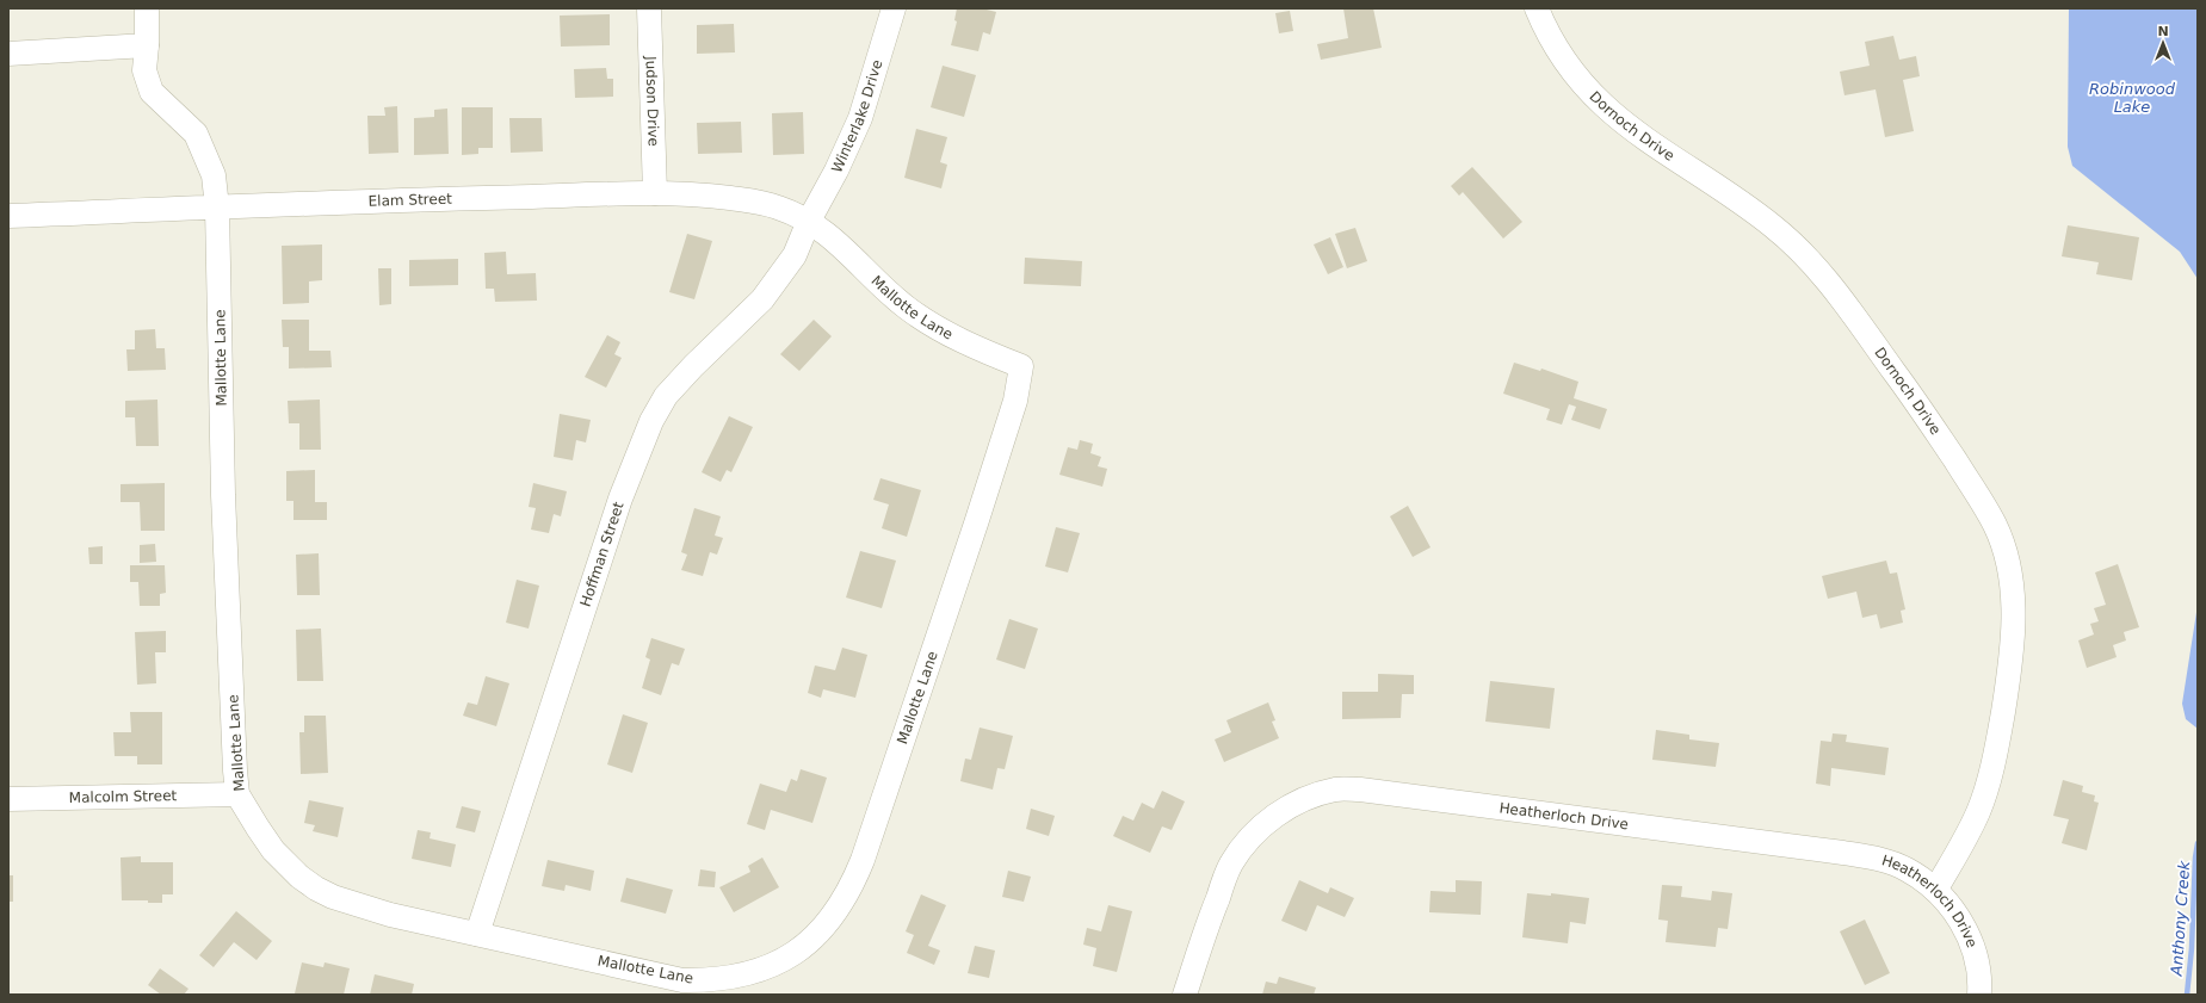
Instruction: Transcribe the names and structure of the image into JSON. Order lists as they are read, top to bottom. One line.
{"streets":{"street":["Judson Drive","Winterlake Drive","Dornoch Drive","Elam Street","Mallotte Lane","Hoffman Street","Malcolm Street","Heatherloch Drive"]},"crossings":[["Judson Drive","Elam Street"],["Winterlake Drive","Elam Street"],["Winterlake Drive","Mallotte Lane"],["Winterlake Drive","Hoffman Street"],["Dornoch Drive","Heatherloch Drive"],["Elam Street","Mallotte Lane"],["Elam Street","Hoffman Street"],["Mallotte Lane","Hoffman Street"],["Mallotte Lane","Malcolm Street"]],"water":["Robinwood Lake","Anthony Creek"],"north":"top"}
